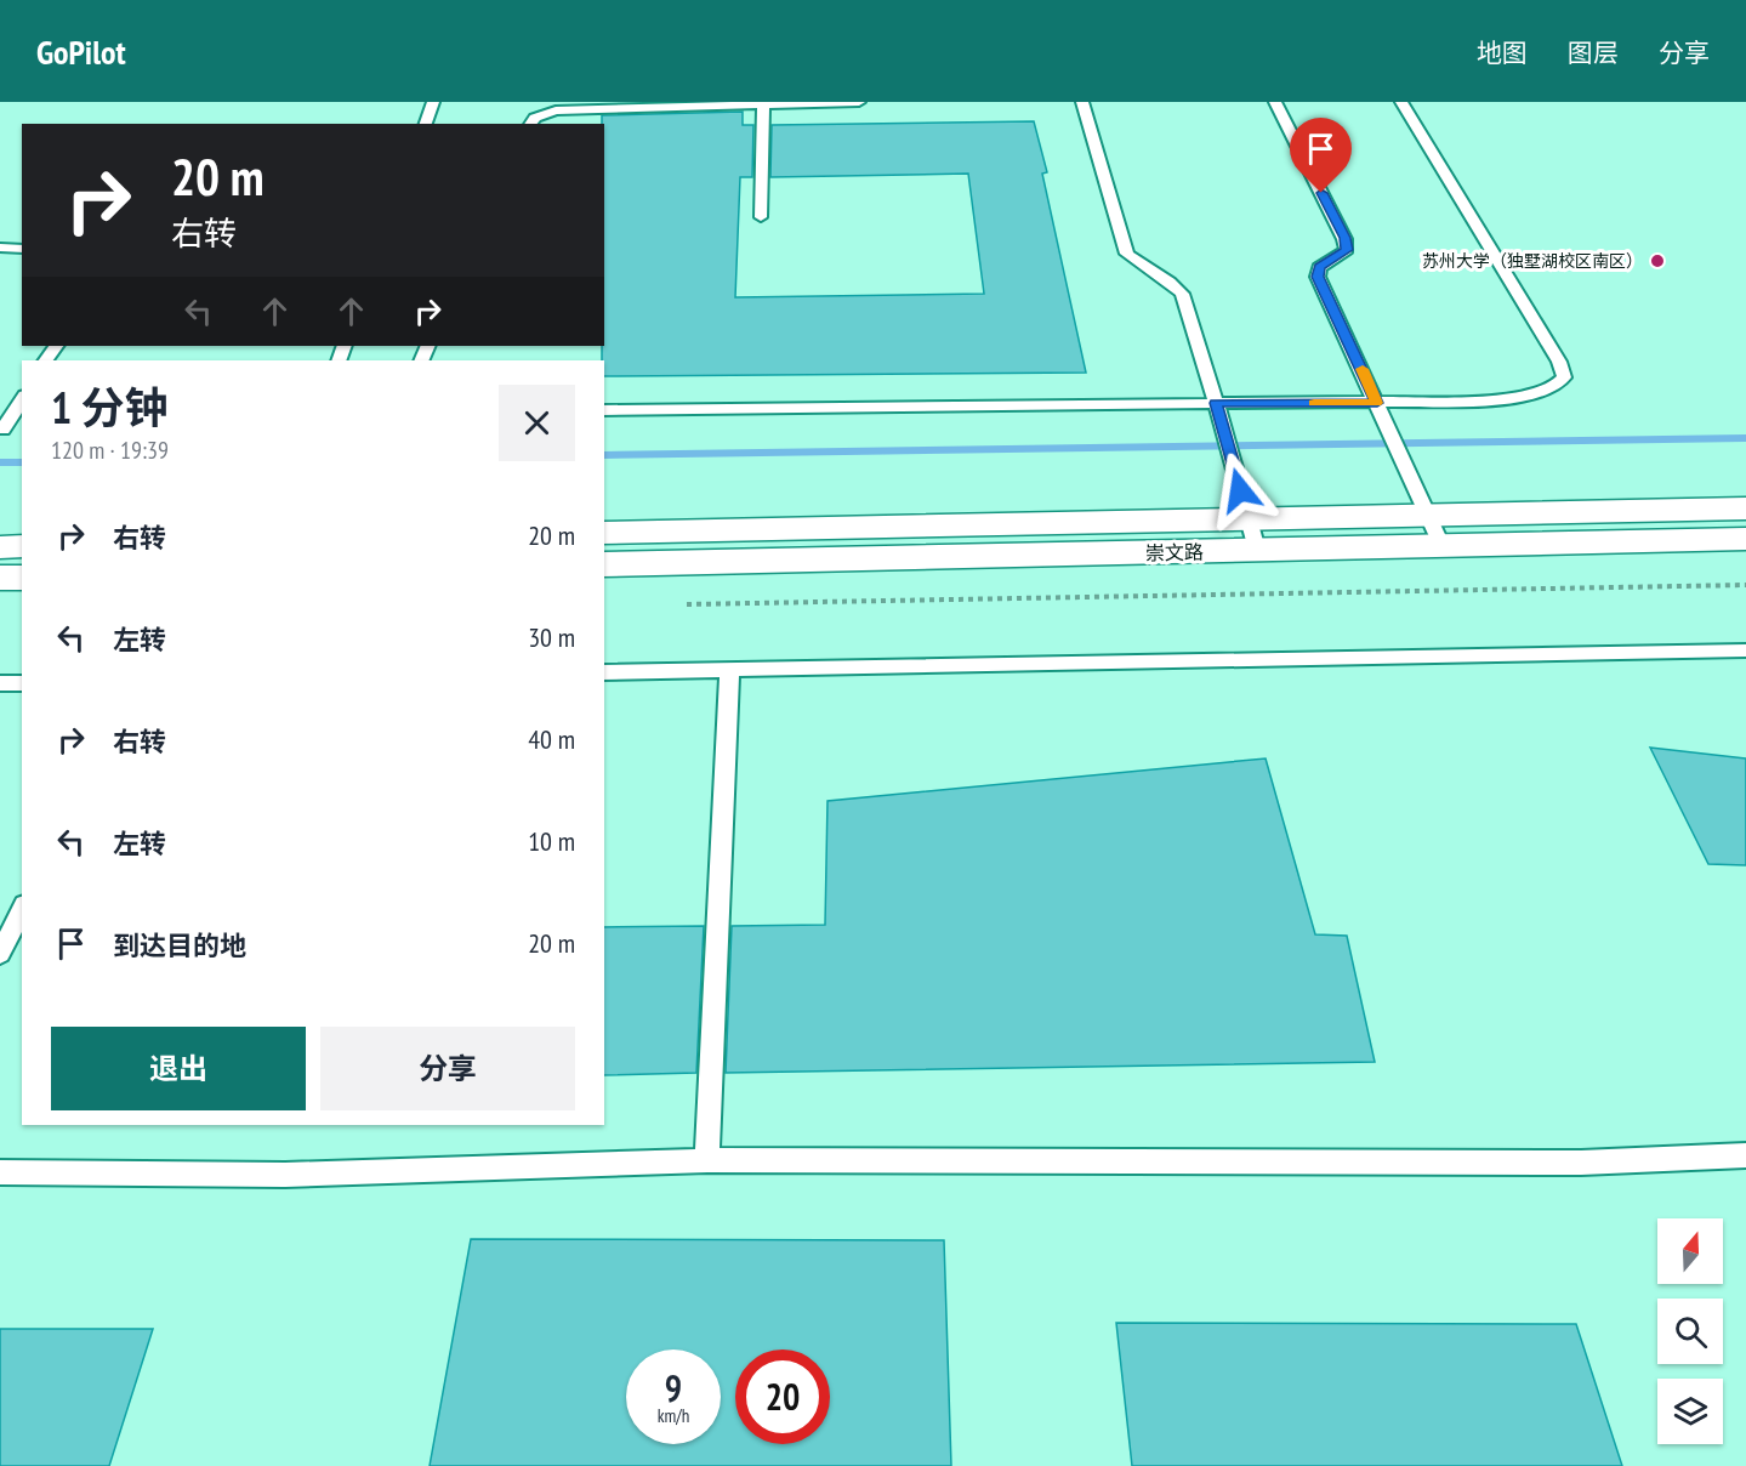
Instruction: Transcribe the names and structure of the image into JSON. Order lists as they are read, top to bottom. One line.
{"streets":{"street":["崇文路"]},"places":["苏州大学（独墅湖校区南区）"],"north":"top","page":{"header":"GoPilot","nav":["地图","图层","分享"],"turn":["20 m","右转"],"heading":["1 分钟","120 m · 19:39"],"list":[{"name":"右转","value":"20 m"},{"name":"左转","value":"30 m"},{"name":"右转","value":"40 m"},{"name":"左转","value":"10 m"},{"name":"到达目的地","value":"20 m"}],"buttons":["退出","分享"],"speed":"9 km/h","limit":"20"}}
